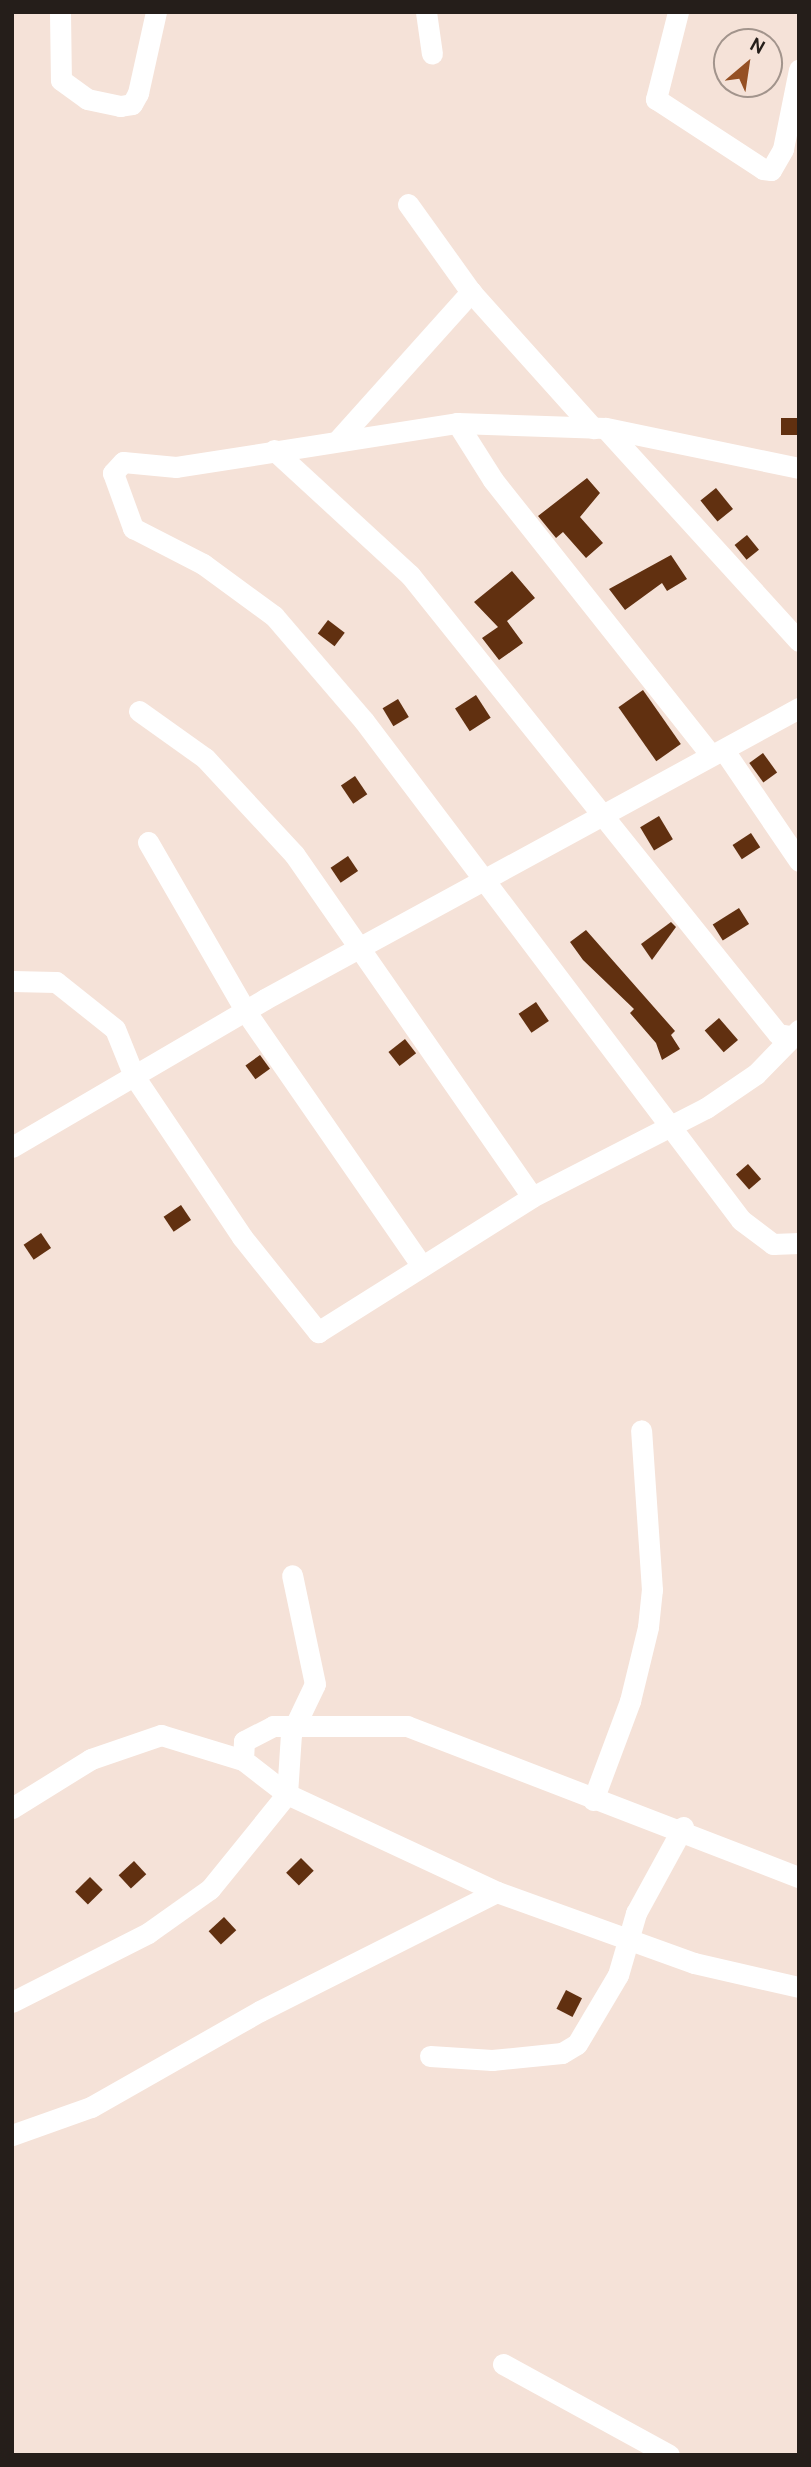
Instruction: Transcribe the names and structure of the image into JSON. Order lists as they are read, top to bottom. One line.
{"north":"top right"}
